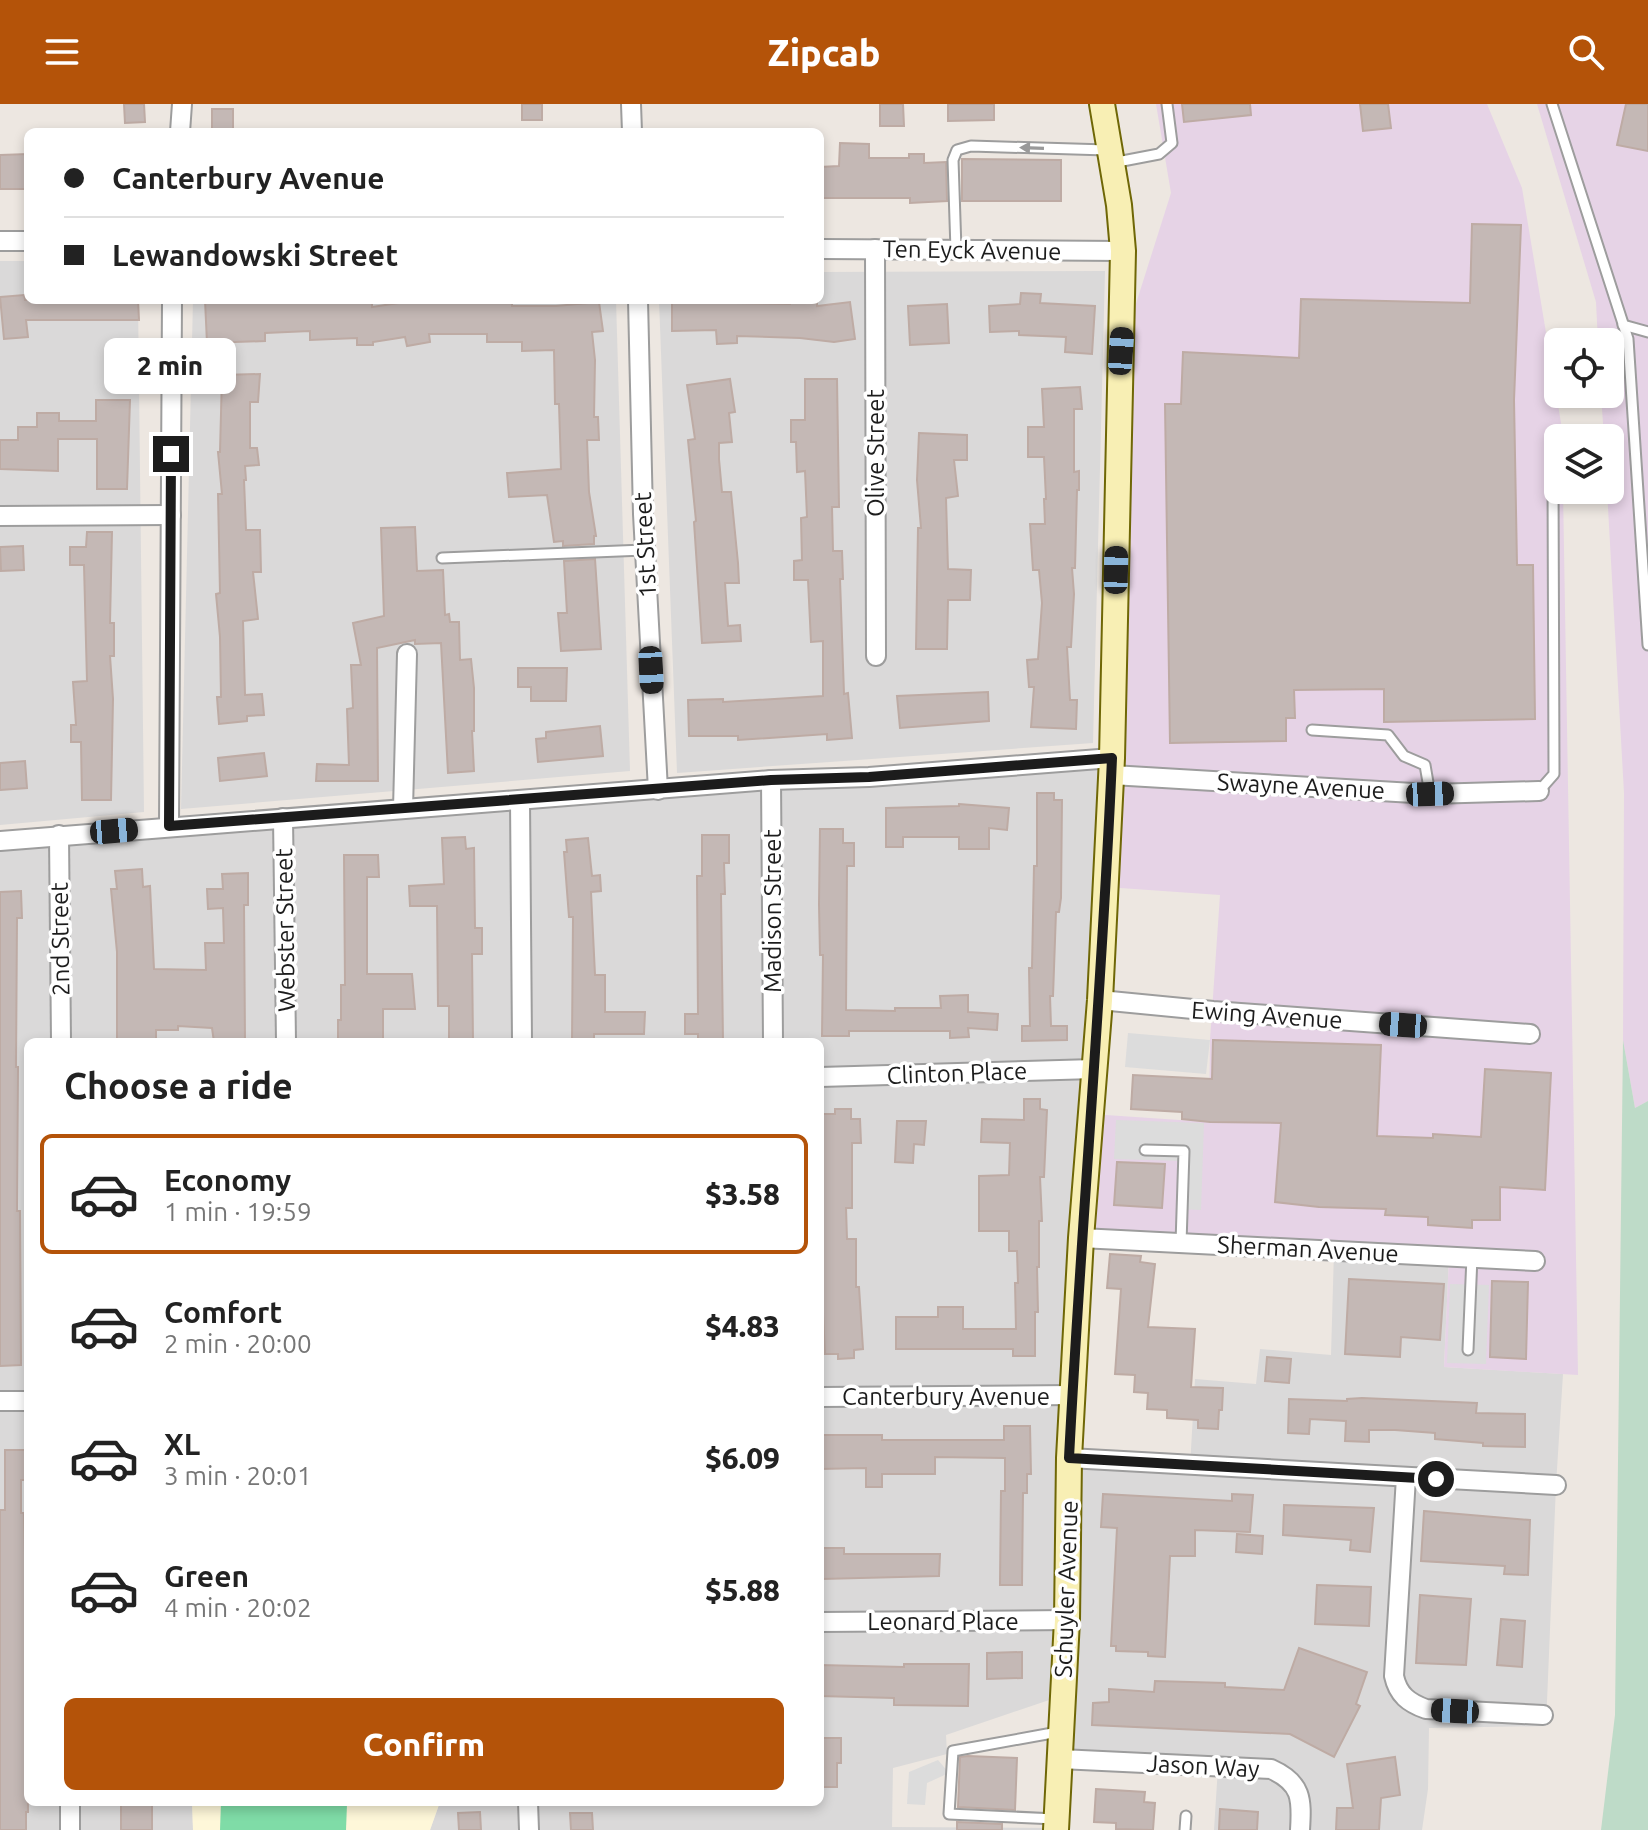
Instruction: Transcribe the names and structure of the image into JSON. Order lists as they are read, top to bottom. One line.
{"streets":{"street":["Ten Eyck Avenue","Olive Street","1st Street","Swayne Avenue","Madison Street","Webster Street","2nd Street","Ewing Avenue","Clinton Place","Sherman Avenue","Canterbury Avenue","Schuyler Avenue","Leonard Place","Jason Way"]},"crossings":[["Ten Eyck Avenue","Olive Street"],["Ten Eyck Avenue","Schuyler Avenue"],["1st Street","Swayne Avenue"],["Swayne Avenue","Madison Street"],["Swayne Avenue","Webster Street"],["Swayne Avenue","2nd Street"],["Swayne Avenue","Schuyler Avenue"],["Ewing Avenue","Schuyler Avenue"],["Clinton Place","Schuyler Avenue"],["Sherman Avenue","Schuyler Avenue"],["Canterbury Avenue","Schuyler Avenue"],["Schuyler Avenue","Leonard Place"],["Schuyler Avenue","Jason Way"]],"page":{"header":"Zipcab","banner":["Canterbury Avenue","Lewandowski Street"],"bubble":"2 min","heading":"Choose a ride","list":[{"name":"Economy","note":"1 min · 19:59","value":"$3.58"},{"name":"Comfort","note":"2 min · 20:00","value":"$4.83"},{"name":"XL","note":"3 min · 20:01","value":"$6.09"},{"name":"Green","note":"4 min · 20:02","value":"$5.88"}],"buttons":"Confirm"}}
